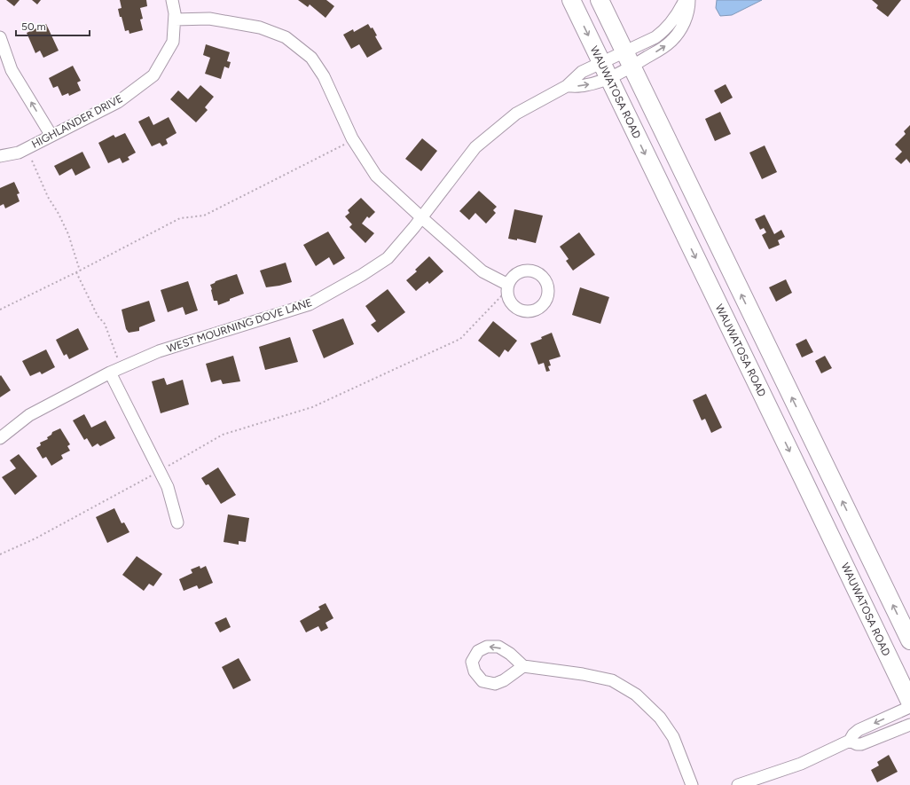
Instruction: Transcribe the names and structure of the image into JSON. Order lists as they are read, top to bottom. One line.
{"streets":{"main road":["WAUWATOSA ROAD"],"street":["HIGHLANDER DRIVE","WEST MOURNING DOVE LANE"]},"scale_bar":"50 m"}
